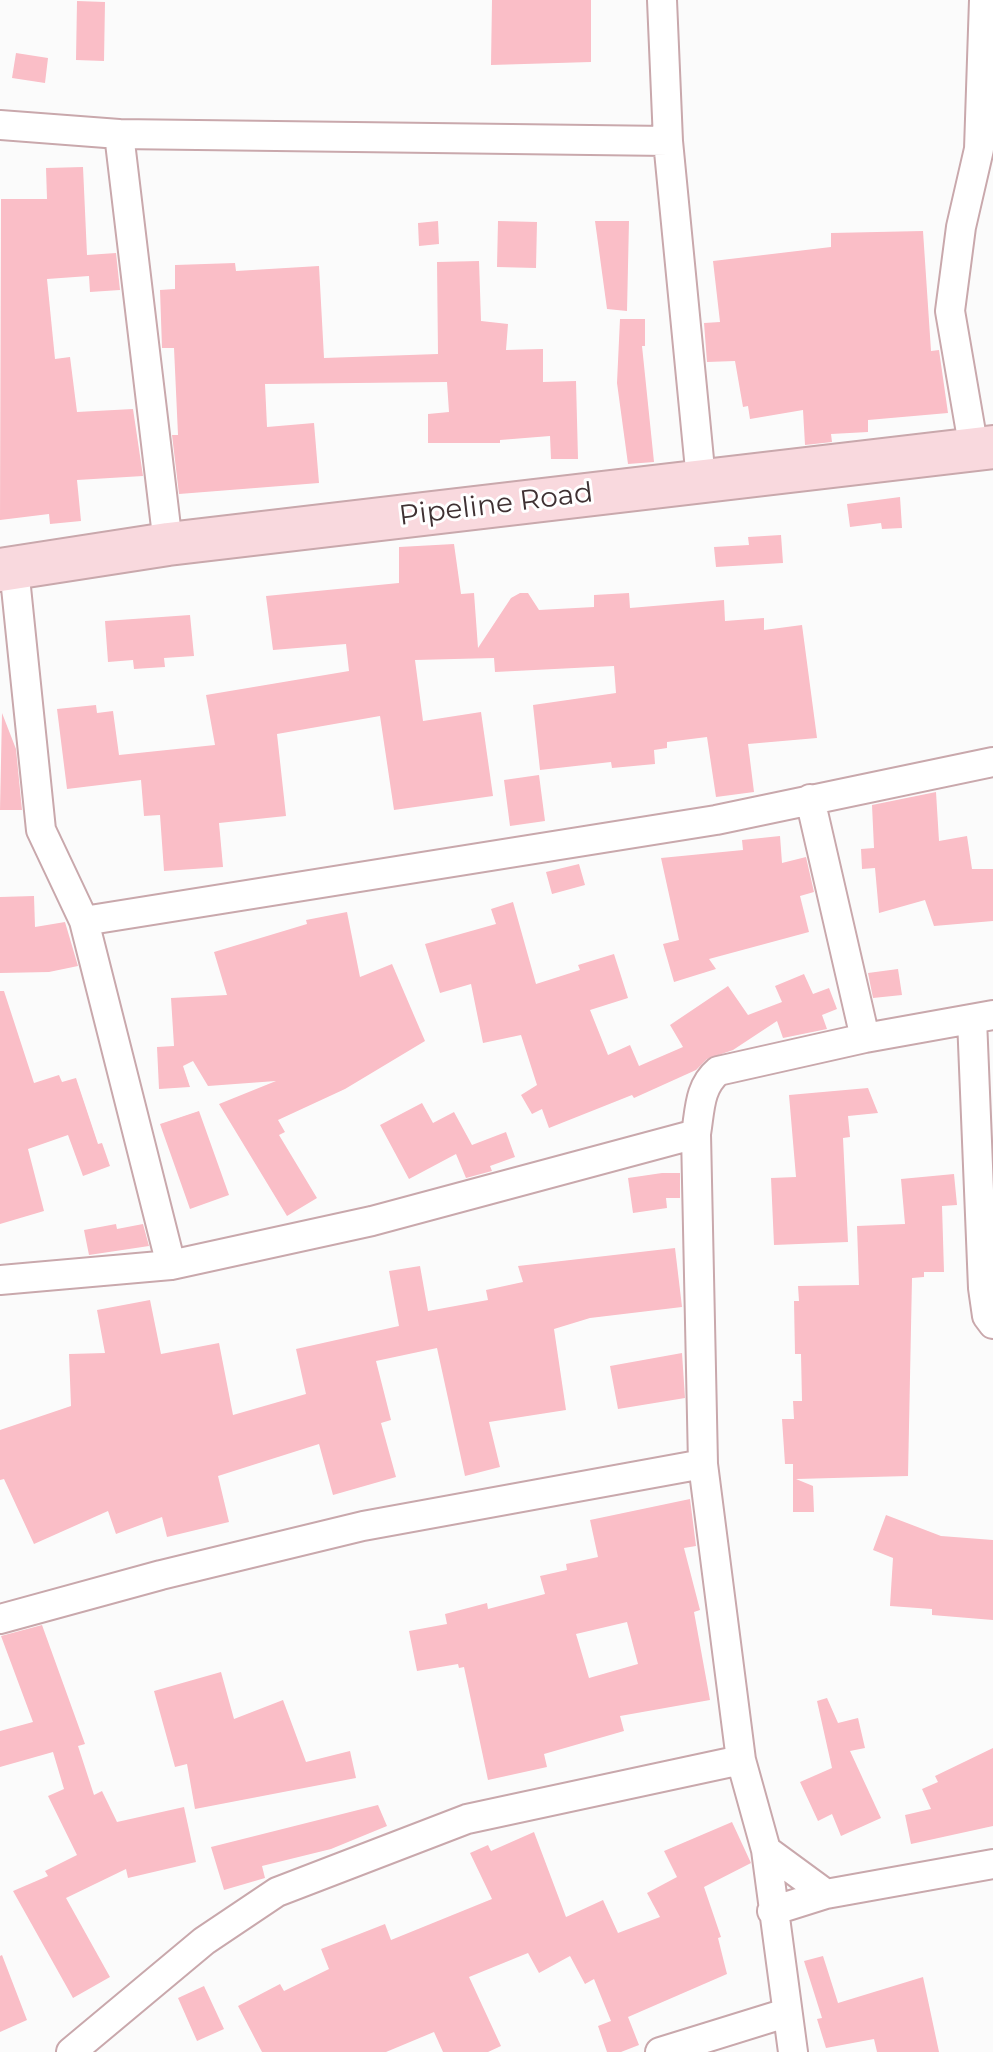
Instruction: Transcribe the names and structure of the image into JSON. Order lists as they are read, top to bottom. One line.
{"streets":{"street":["Pipeline Road"]}}
